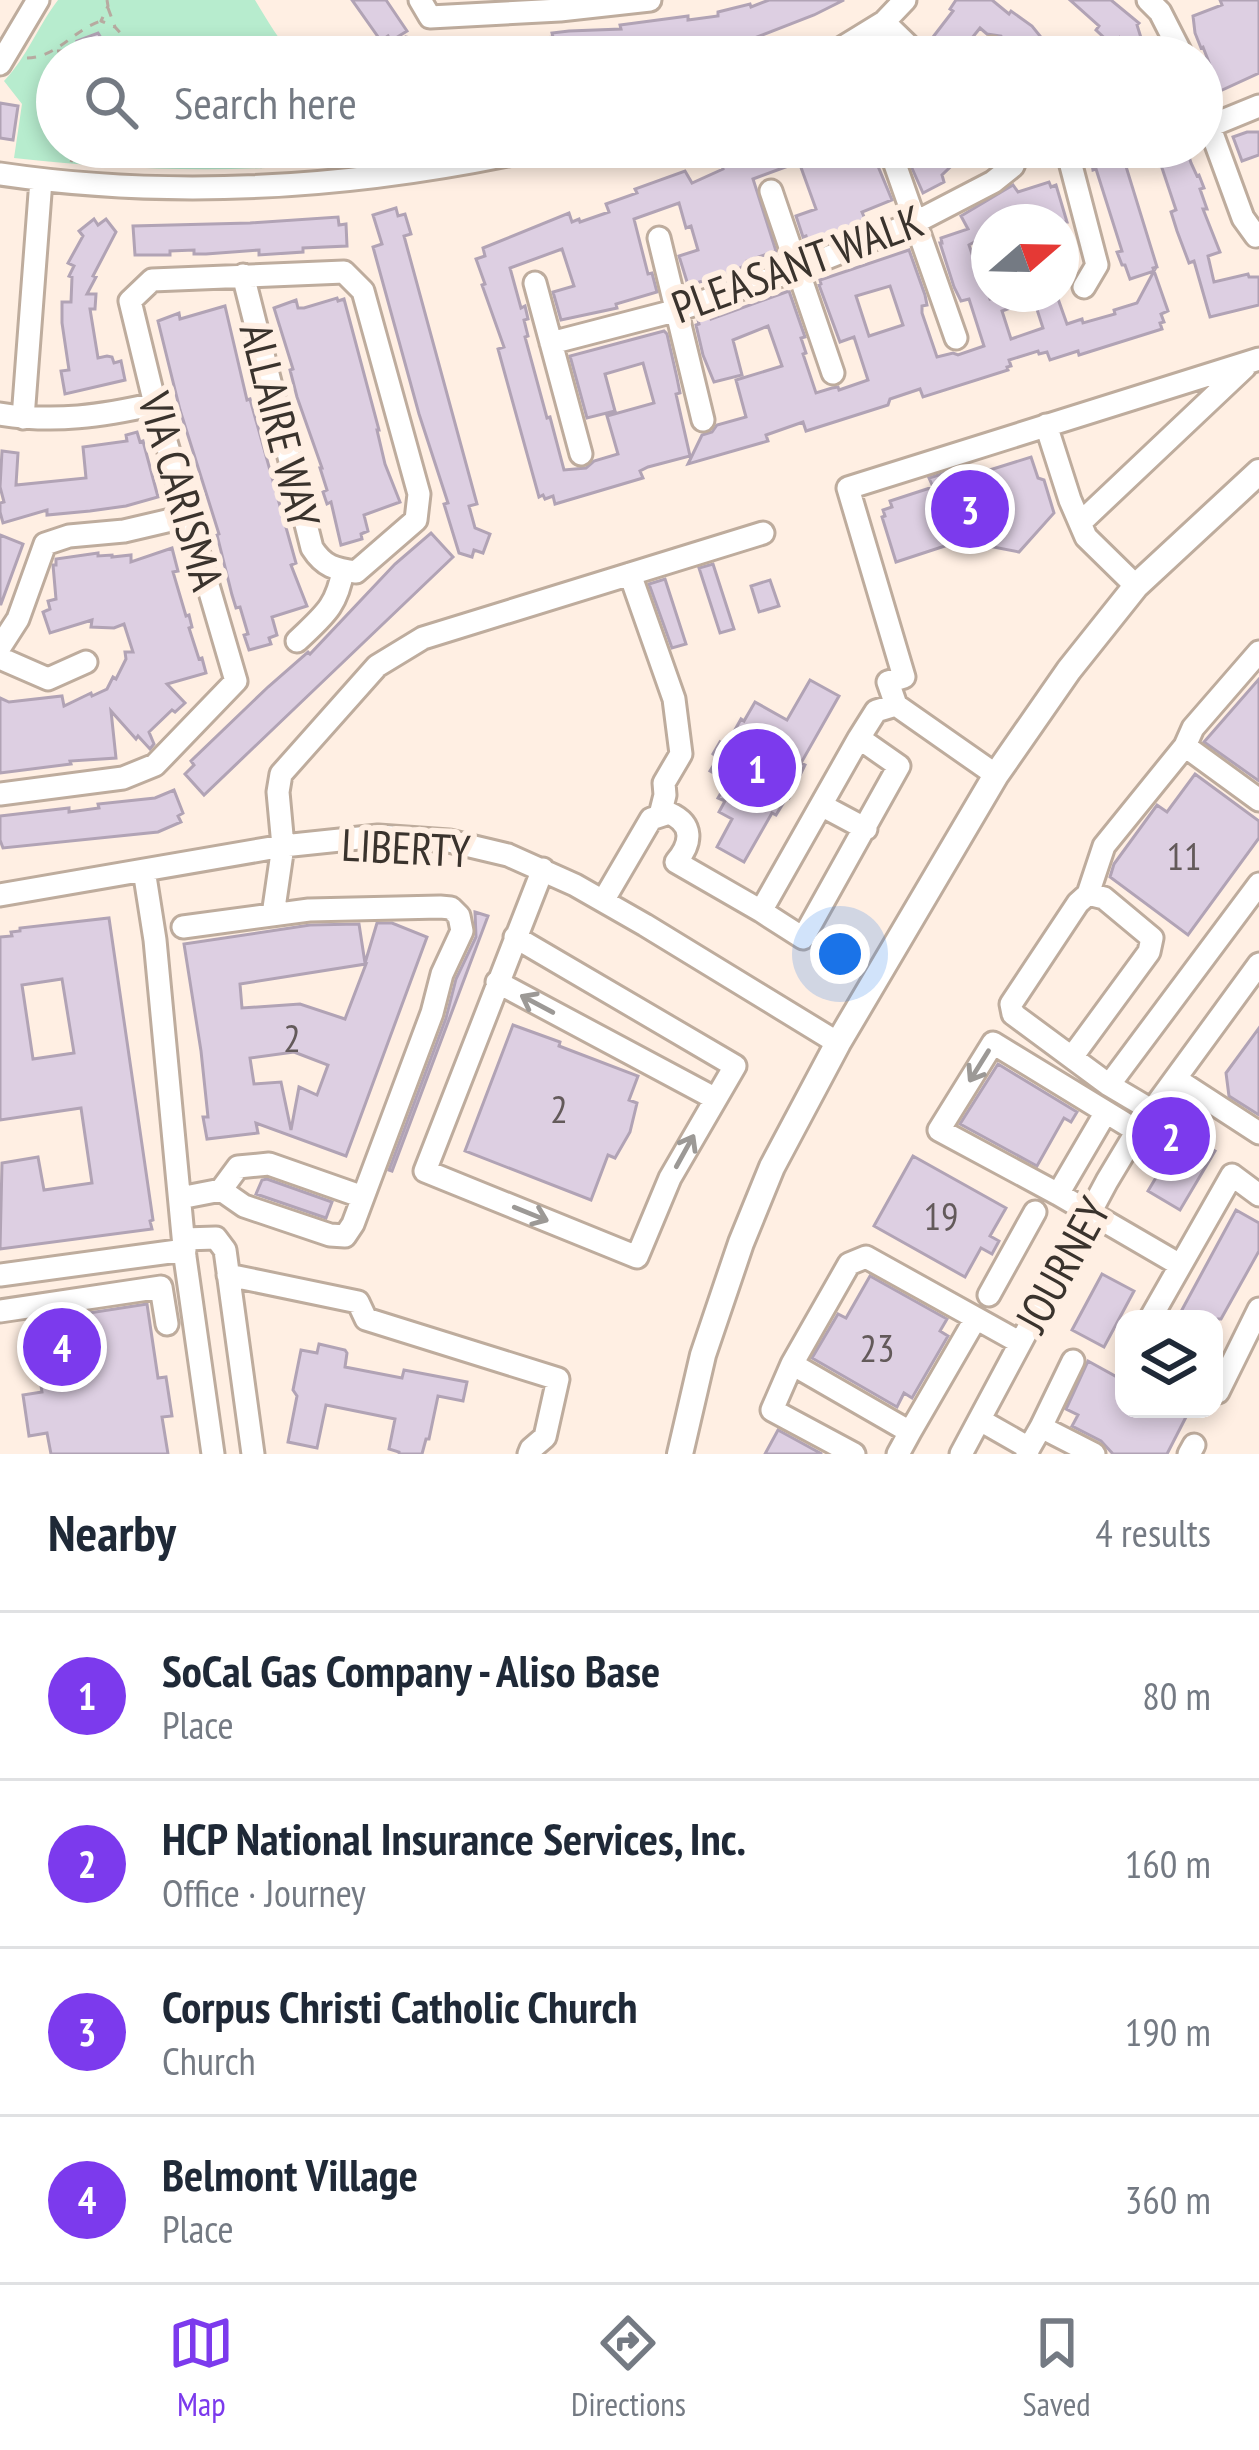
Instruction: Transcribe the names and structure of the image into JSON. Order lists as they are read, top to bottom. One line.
{"streets":{"street":["PLEASANT WALK","ALLAIRE WAY","VIA CARISMA","LIBERTY","JOURNEY"]},"crossings":[["ALLAIRE WAY","VIA CARISMA"]],"house_numbers":["11","2","2","19","23"],"north":"right","page":{"search":"Search here","pins":["3","1","2","4"],"heading":["Nearby","4 results"],"list":[{"mark":"1","name":"SoCal Gas Company - Aliso Base","note":"Place","value":"80 m"},{"mark":"2","name":"HCP National Insurance Services, Inc.","note":"Office · Journey","value":"160 m"},{"mark":"3","name":"Corpus Christi Catholic Church","note":"Church","value":"190 m"},{"mark":"4","name":"Belmont Village","note":"Place","value":"360 m"}],"nav":["Map","Directions","Saved"]}}
